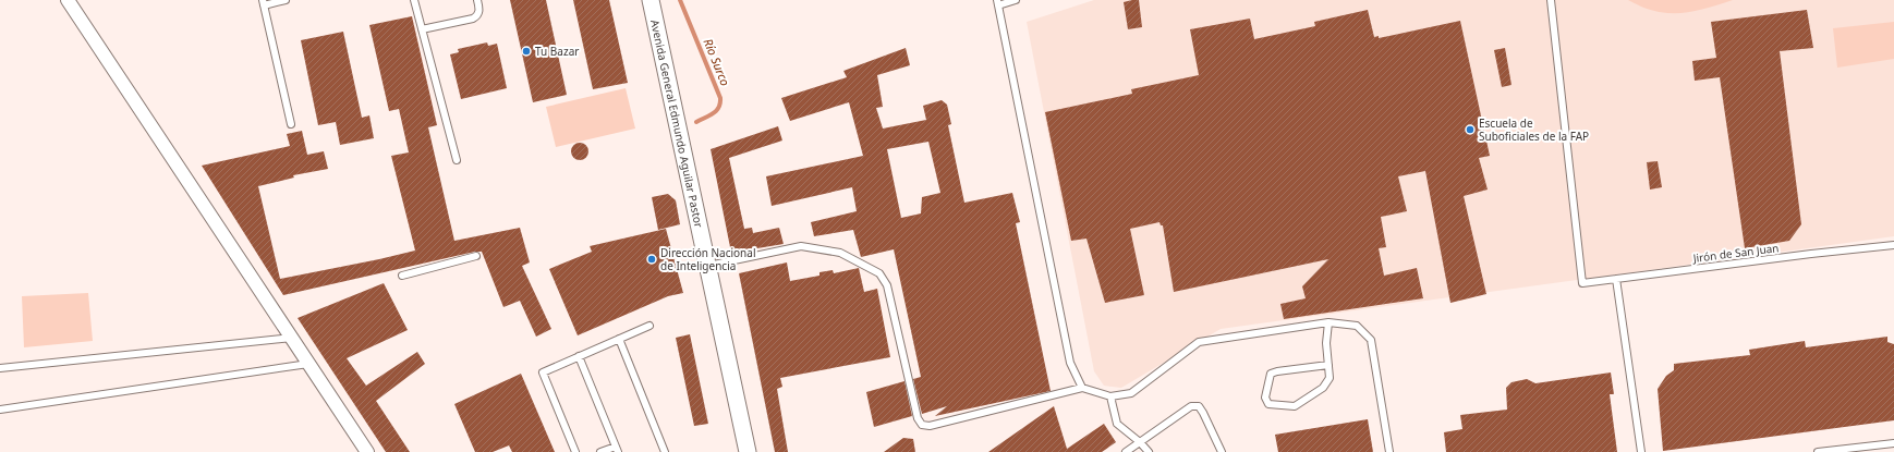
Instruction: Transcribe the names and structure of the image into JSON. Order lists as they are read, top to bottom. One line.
{"streets":{"street":["Avenida General Edmundo Aguilar Pastor"],"lane":["Jirón de San Juan"]},"water":["Río Surco"],"places":["Tu Bazar","Escuela de Suboficiales de la FAP","Dirección Nacional de Inteligencia"]}
